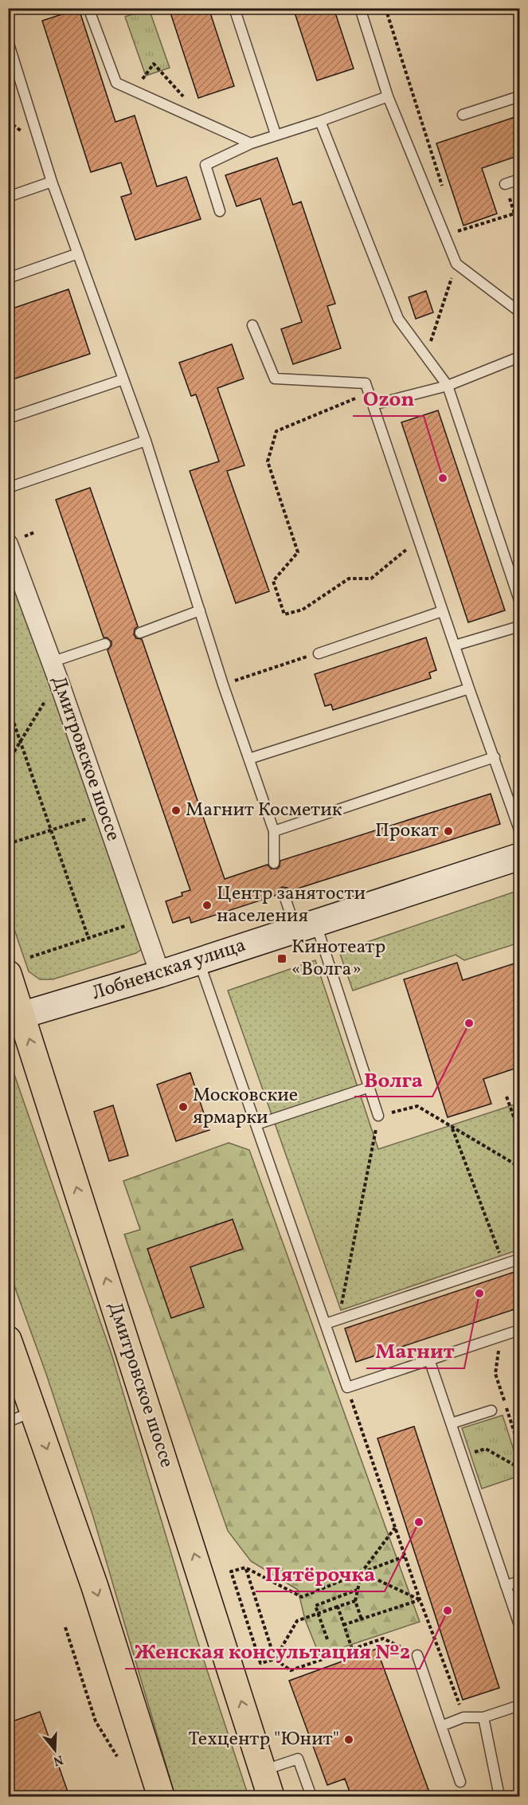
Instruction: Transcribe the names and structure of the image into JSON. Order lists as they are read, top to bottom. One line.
{"streets":{"main road":["Дмитровское шоссе"],"street":["Лобненская улица"]},"crossings":[["Дмитровское шоссе","Лобненская улица"]],"one_way":["Дмитровское шоссе"],"places":{"other":["Ozon","Магнит Косметик","Прокат","Центр занятости населения","Волга","Московские ярмарки","Магнит","Пятёрочка","Женская консультация №2","Техцентр \"Юнит\""],"transit":["Кинотеатр «Волга»"]},"north":"bottom"}
